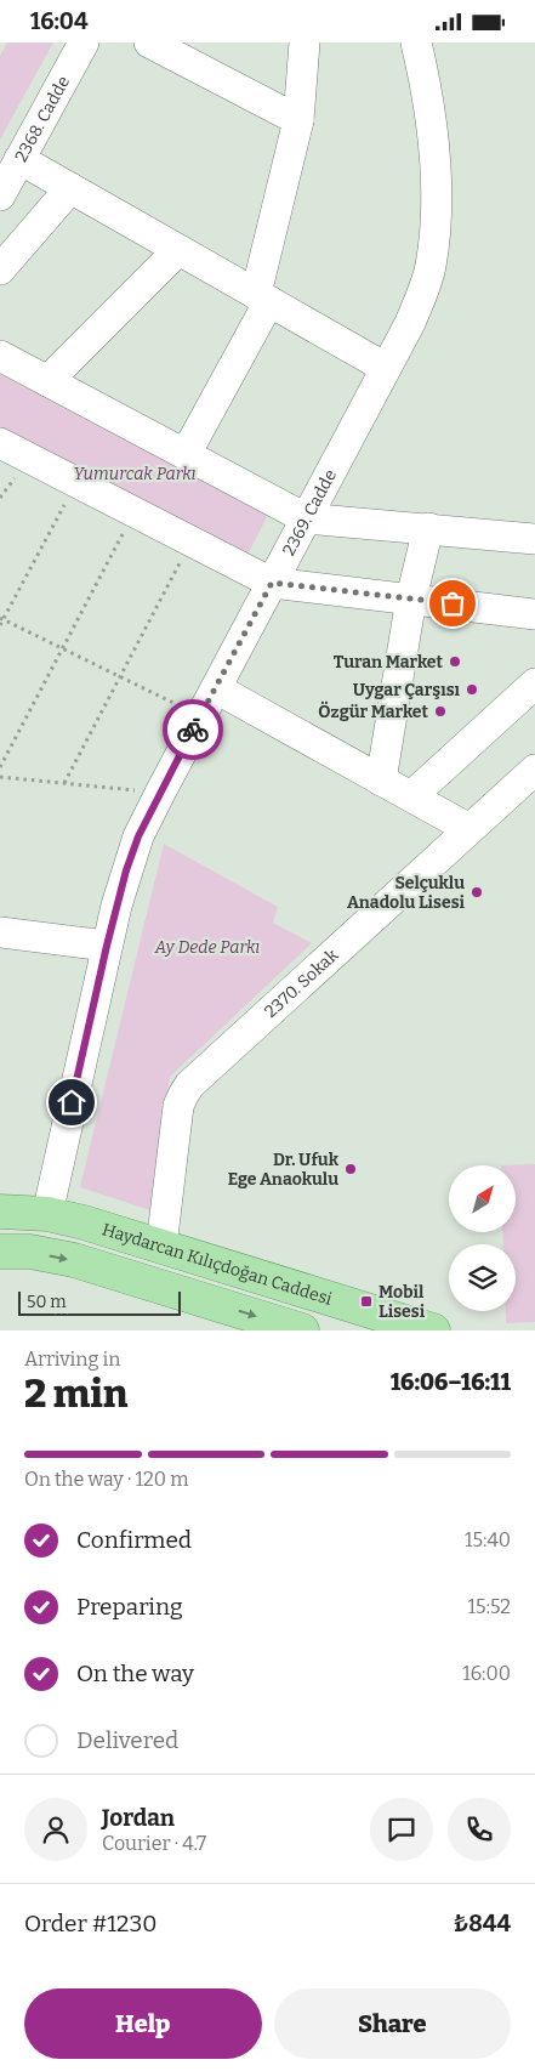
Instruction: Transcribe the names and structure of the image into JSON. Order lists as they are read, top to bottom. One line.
{"streets":{"main road":["Haydarcan Kılıçdoğan Caddesi"],"street":["2368. Cadde","2369. Cadde","2370. Sokak"]},"crossings":[["2369. Cadde","Haydarcan Kılıçdoğan Caddesi"],["2370. Sokak","Haydarcan Kılıçdoğan Caddesi"]],"parks":["Yumurcak Parkı","Ay Dede Parkı"],"places":{"other":["Turan Market","Uygar Çarşısı","Özgür Market","Selçuklu Anadolu Lisesi","Dr. Ufuk Ege Anaokulu"],"transit":["Mobil Lisesi"]},"scale_bar":"50 m","north":"top right","page":{"status":"16:04","scale":"50 m","heading":["2 min","Arriving in","16:06–16:11"],"panel":["Jordan","Courier · 4.7","Order #1230","₺844"],"bar":"On the way · 120 m","list":[["Confirmed","15:40"],["Preparing","15:52"],["On the way","16:00"],"Delivered"],"buttons":["Help","Share"]}}
